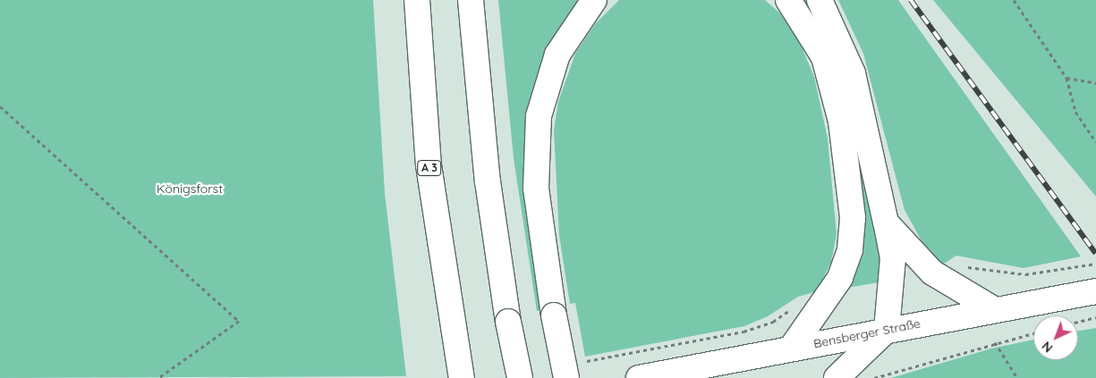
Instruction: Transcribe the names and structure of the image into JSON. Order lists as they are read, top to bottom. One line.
{"streets":{"main road":["A 3","Bensberger Straße"]},"parks":["Königsforst"],"north":"bottom left"}
